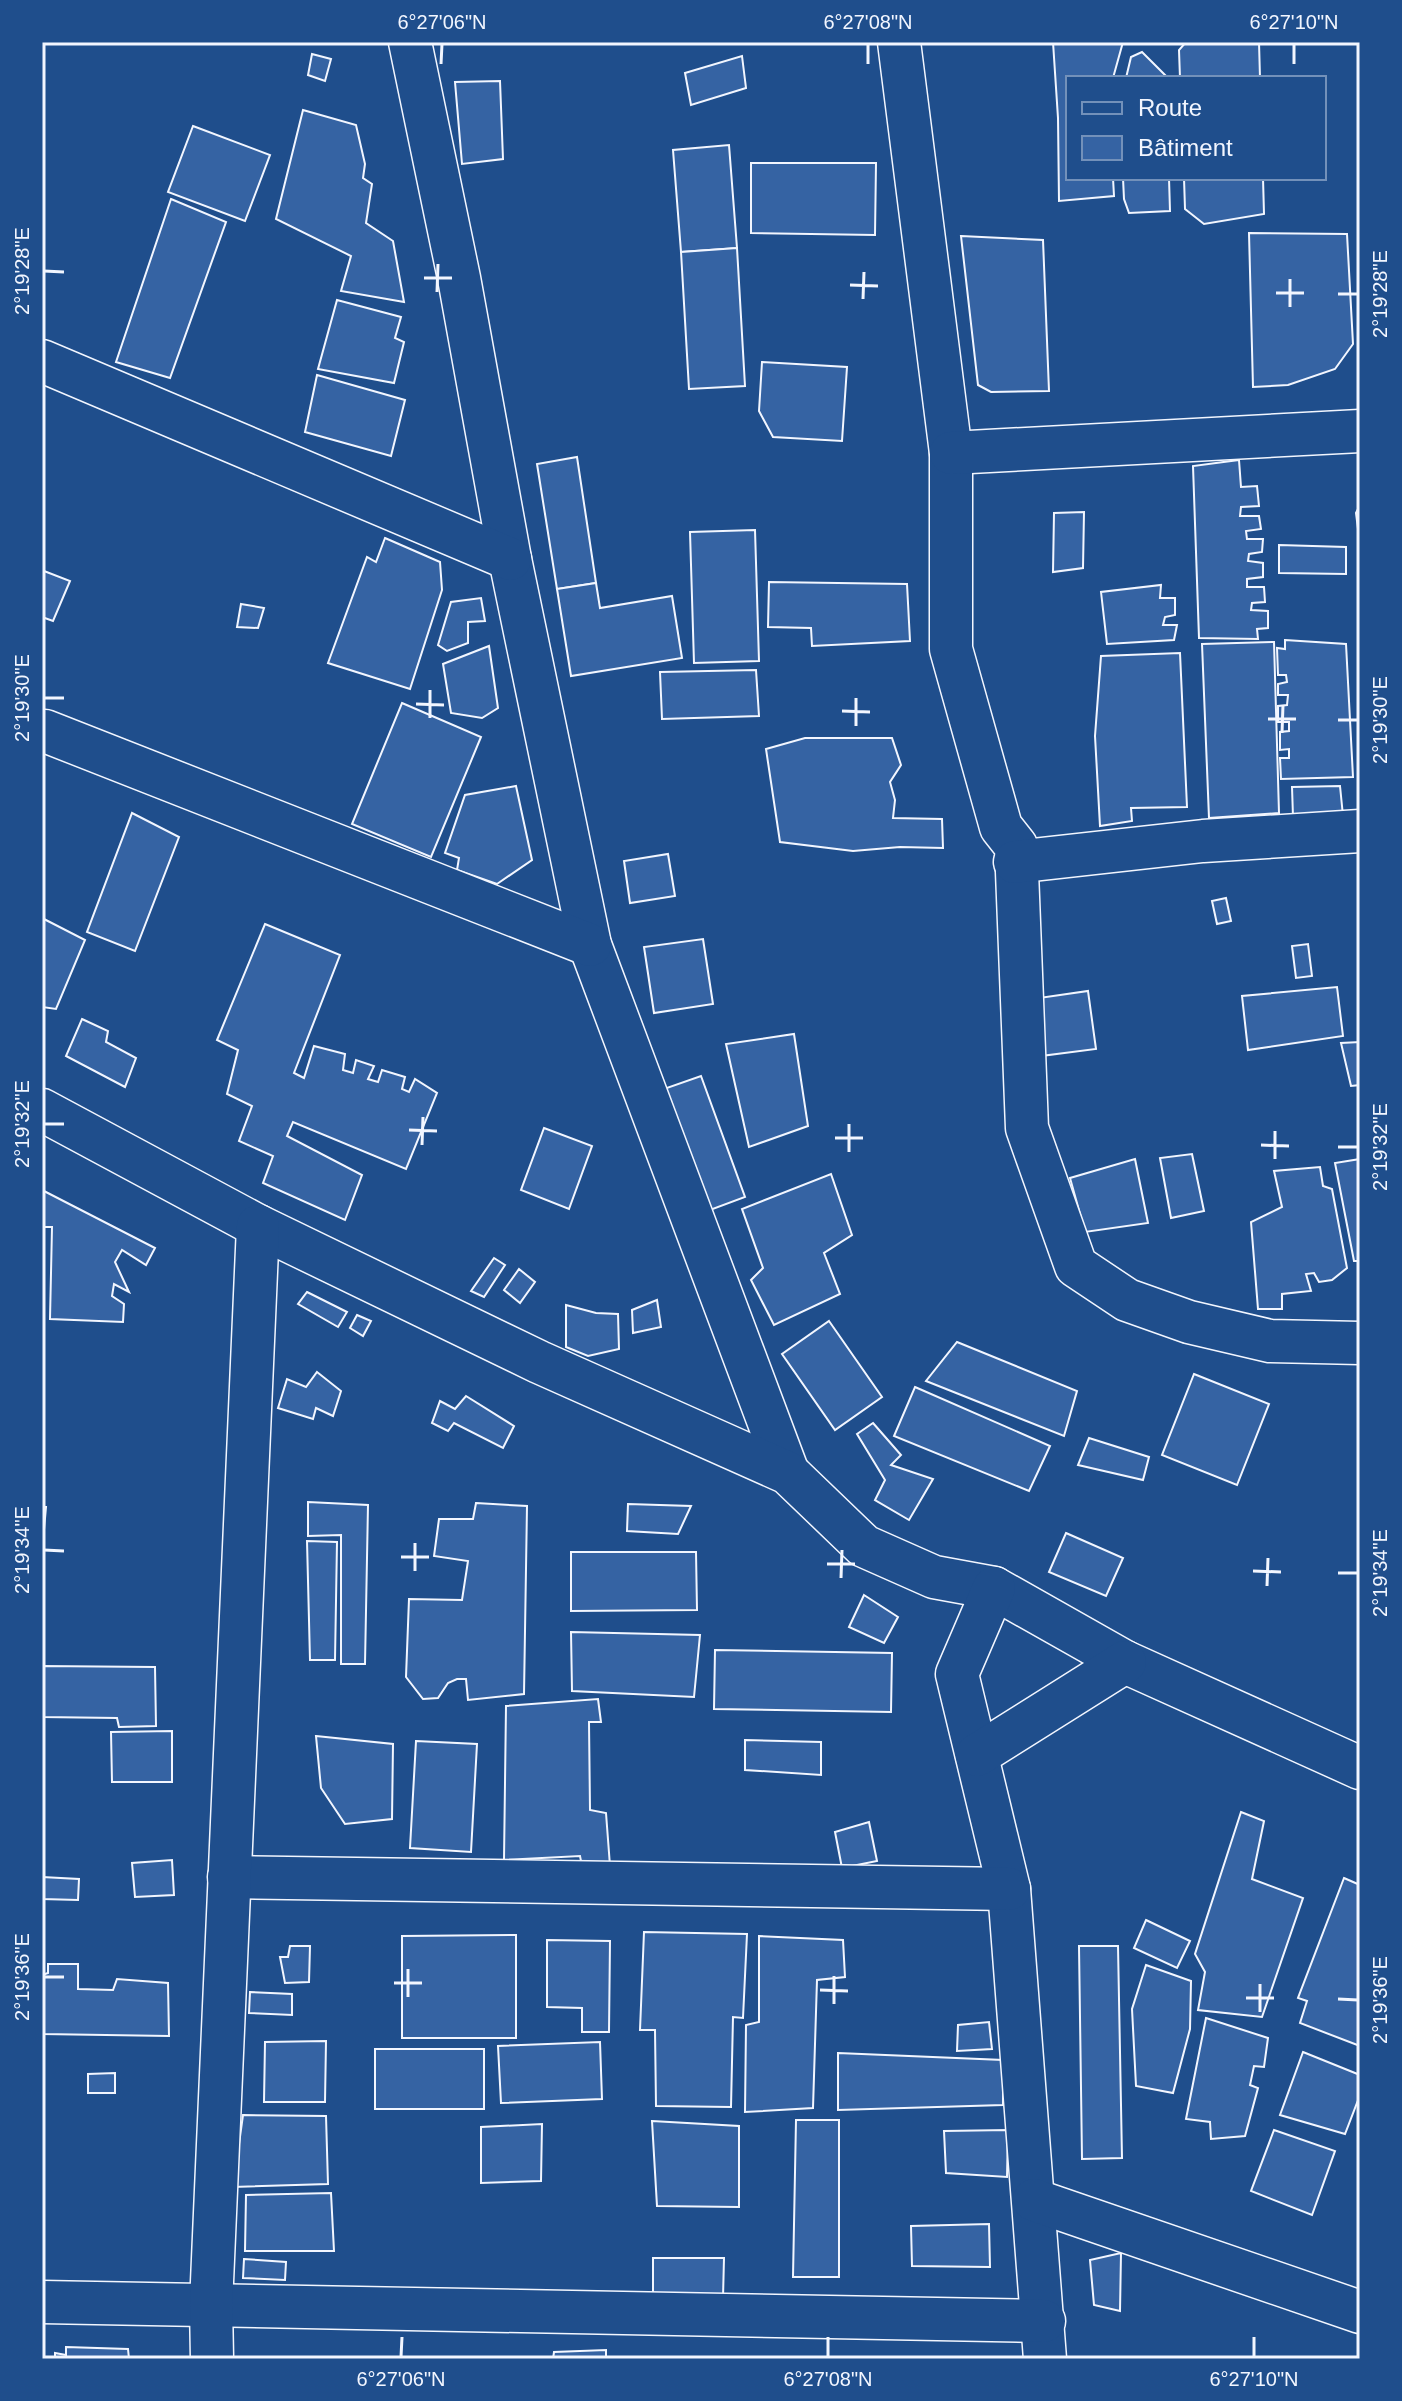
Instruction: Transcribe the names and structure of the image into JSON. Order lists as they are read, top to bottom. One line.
{"legend":["Route","Bâtiment"],"coordinates":["6°27'06\"N","6°27'08\"N","6°27'10\"N","2°19'28\"E","2°19'30\"E","2°19'32\"E","2°19'34\"E","2°19'36\"E"]}
